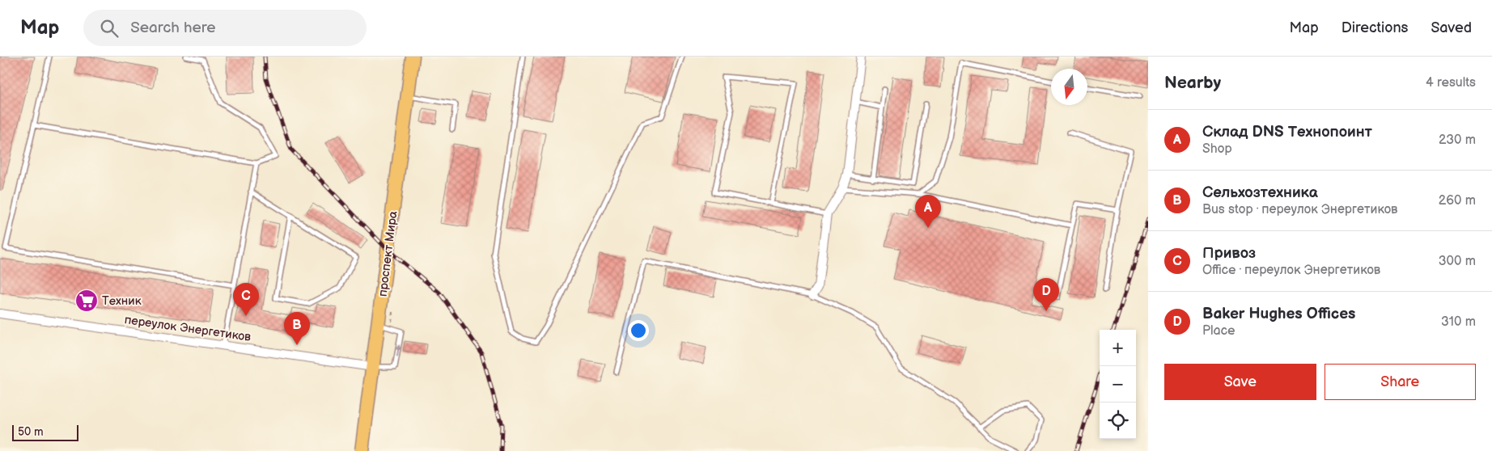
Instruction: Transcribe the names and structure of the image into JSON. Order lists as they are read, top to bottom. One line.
{"streets":{"main road":["проспект Мира"],"street":["переулок Энергетиков"]},"crossings":[["проспект Мира","переулок Энергетиков"]],"places":{"supermarket":["Техник"]},"scale_bar":"50 m","north":"bottom","page":{"header":"Map","search":"Search here","nav":["Map","Directions","Saved"],"heading":["Nearby","4 results"],"list":[{"mark":"A","name":"Склад DNS Технопоинт","note":"Shop","value":"230 m"},{"mark":"B","name":"Сельхозтехника","note":"Bus stop · переулок Энергетиков","value":"260 m"},{"mark":"C","name":"Привоз","note":"Office · переулок Энергетиков","value":"300 m"},{"mark":"D","name":"Baker Hughes Offices","note":"Place","value":"310 m"}],"pins":["A","D","C","B"],"map_buttons":["+","−"],"buttons":["Save","Share"],"scale":"50 m"}}
